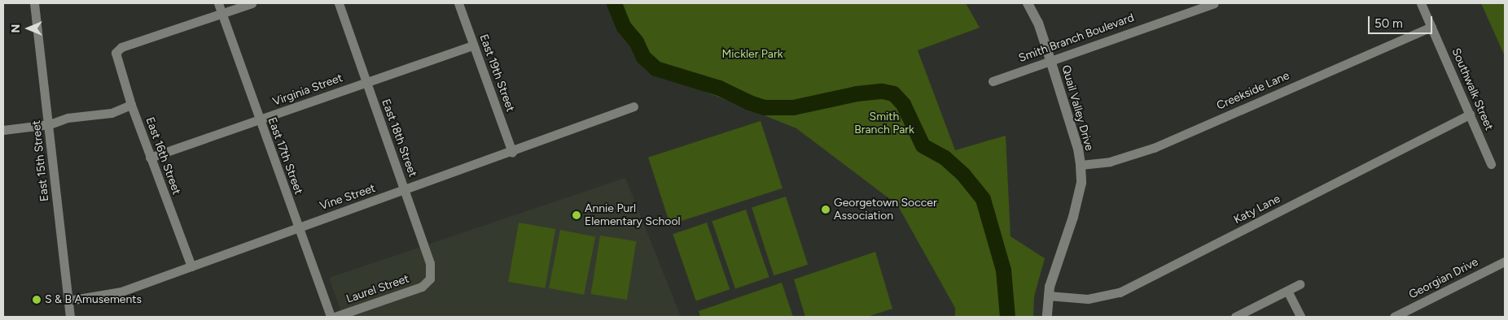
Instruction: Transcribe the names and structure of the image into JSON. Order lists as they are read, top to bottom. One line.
{"streets":{"street":["Smith Branch Boulevard","East 19th Street","Southwalk Street","Virginia Street","Creekside Lane","Quail Valley Drive","East 18th Street","East 16th Street","East 17th Street","East 15th Street","Vine Street","Katy Lane","Georgian Drive","Laurel Street"]},"crossings":[["Smith Branch Boulevard","Quail Valley Drive"],["East 19th Street","Virginia Street"],["East 19th Street","Vine Street"],["Southwalk Street","Creekside Lane"],["Southwalk Street","Katy Lane"],["Virginia Street","East 18th Street"],["Virginia Street","East 16th Street"],["Virginia Street","East 17th Street"],["Creekside Lane","Quail Valley Drive"],["Quail Valley Drive","Katy Lane"],["East 18th Street","Vine Street"],["East 18th Street","Laurel Street"],["East 16th Street","East 17th Street"],["East 16th Street","Vine Street"],["East 17th Street","Vine Street"],["East 15th Street","Vine Street"]],"parks":["Mickler Park","Smith Branch Park"],"places":["Georgetown Soccer Association","Annie Purl Elementary School","S & B Amusements"],"scale_bar":"50 m","north":"left"}
